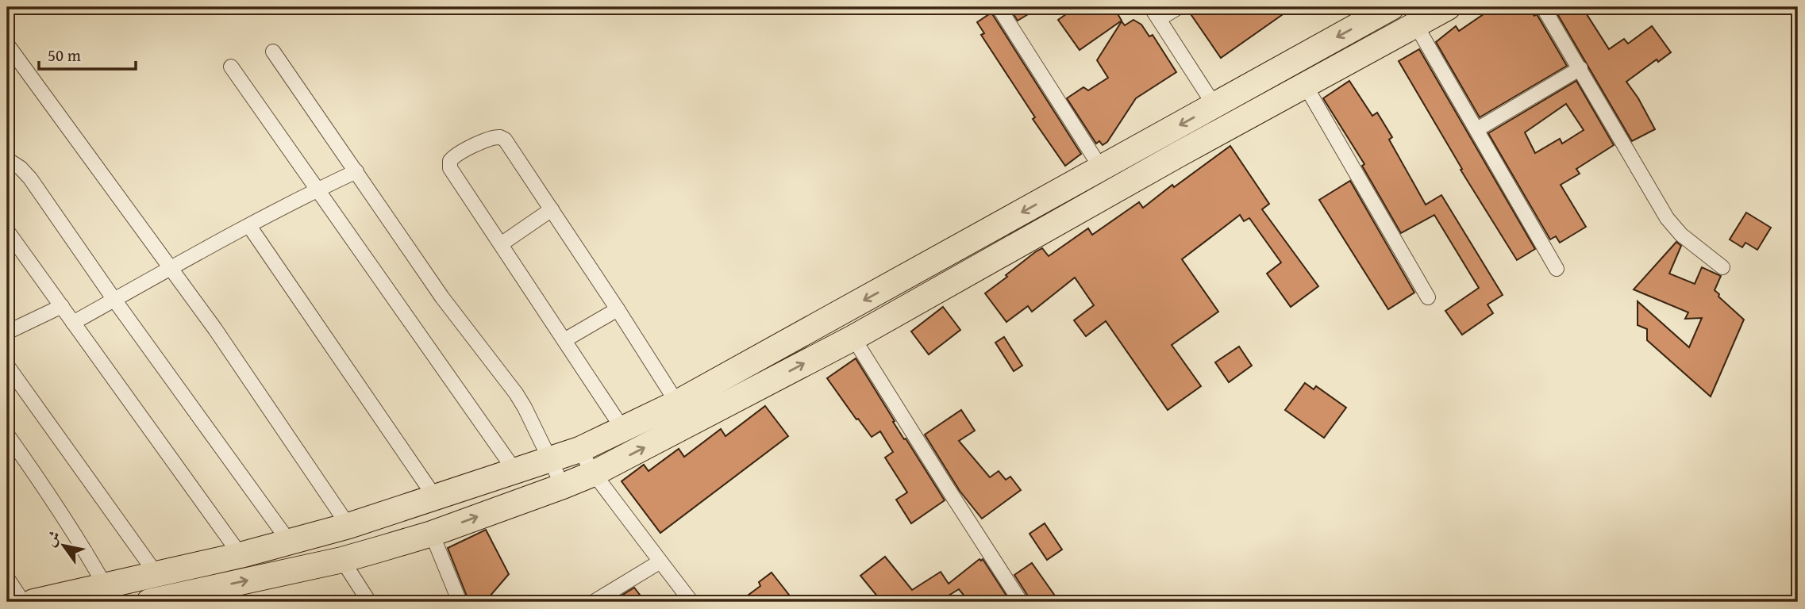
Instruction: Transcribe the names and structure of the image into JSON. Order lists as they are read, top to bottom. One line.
{"scale_bar":"50 m","north":"top left"}
